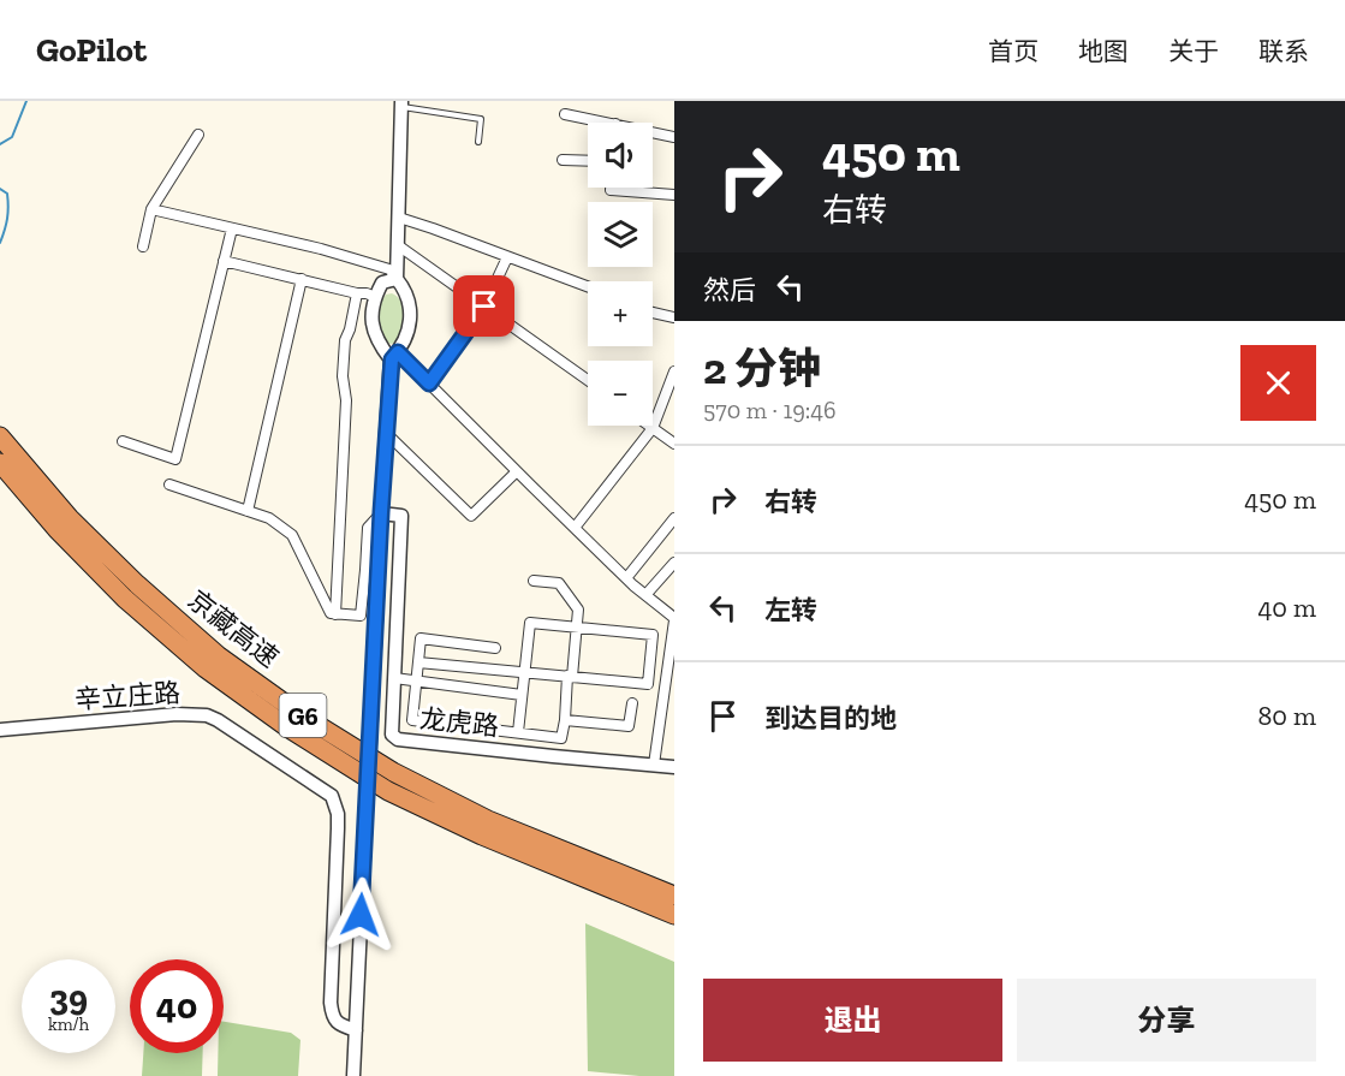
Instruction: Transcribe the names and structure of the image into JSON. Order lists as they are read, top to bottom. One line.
{"streets":{"highway":["京藏高速","G6"],"street":["辛立庄路","龙虎路"]},"page":{"header":"GoPilot","nav":["首页","地图","关于","联系"],"turn":["450 m","右转"],"map_buttons":["+","−"],"then":"然后","heading":["2 分钟","570 m · 19:46"],"list":[{"name":"右转","value":"450 m"},{"name":"左转","value":"40 m"},{"name":"到达目的地","value":"80 m"}],"speed":"39 km/h","limit":"40","buttons":["退出","分享"]}}
